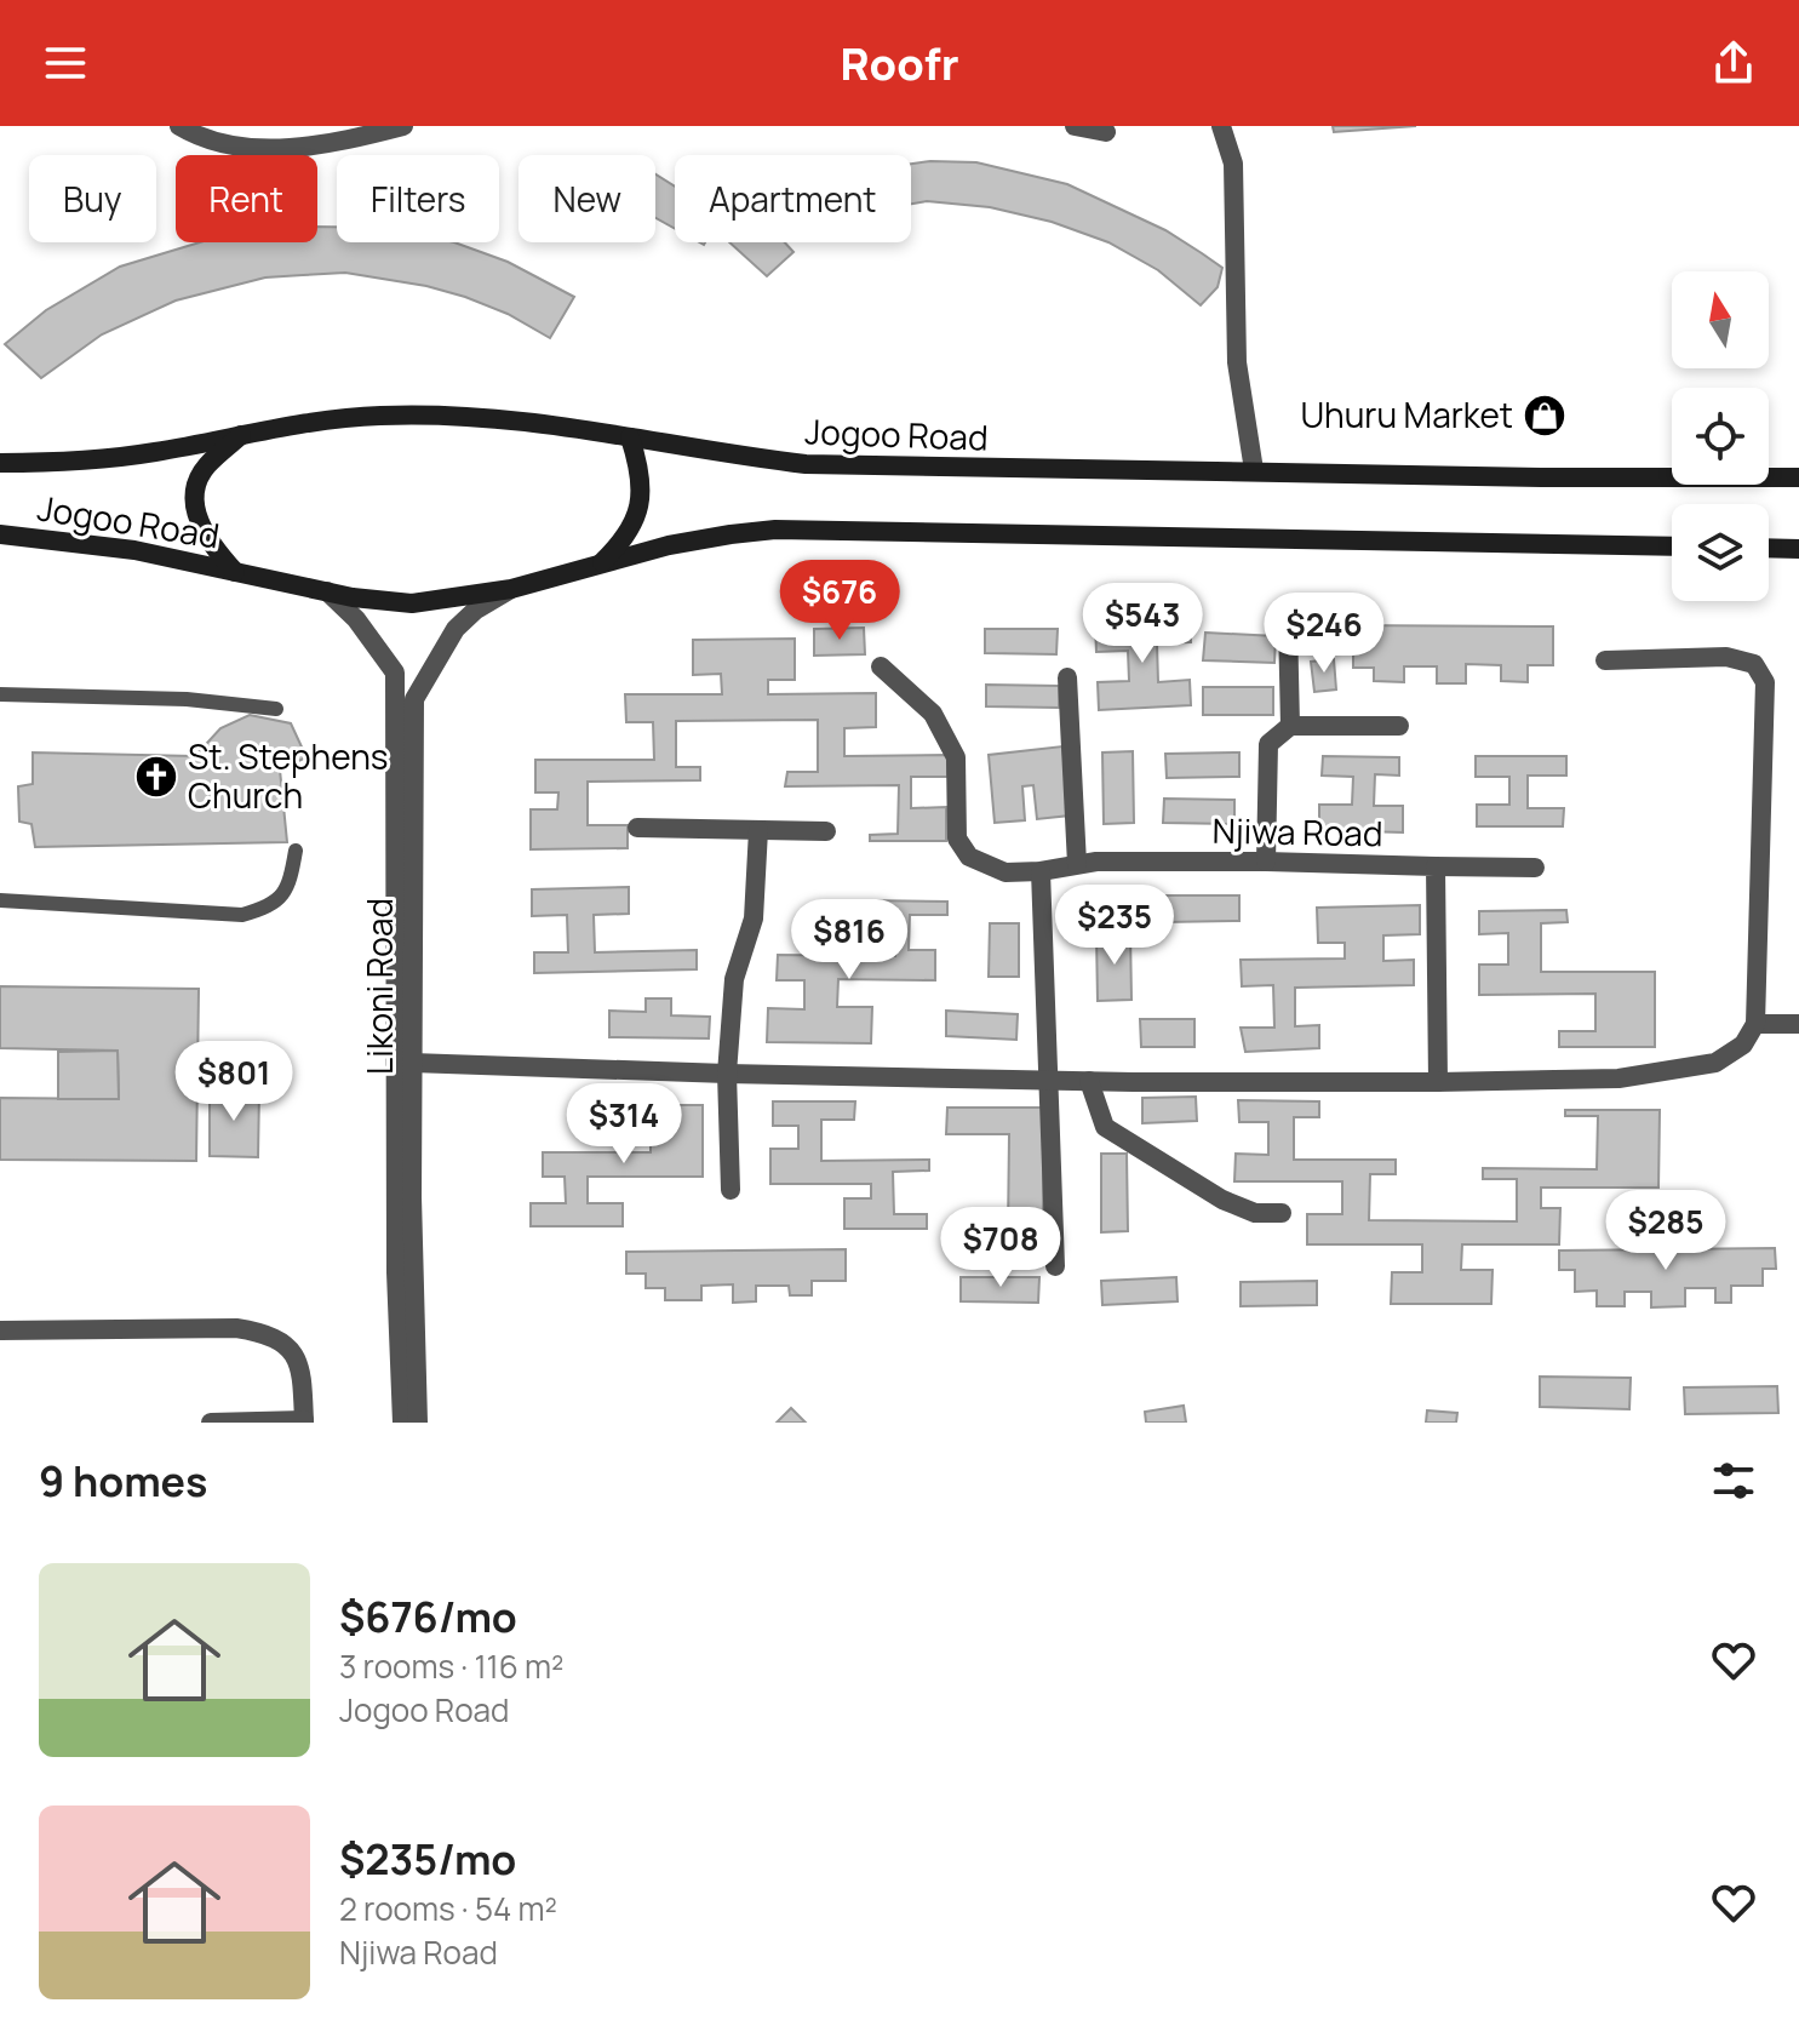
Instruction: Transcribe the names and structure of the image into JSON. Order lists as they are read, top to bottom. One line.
{"streets":{"main road":["Jogoo Road"],"street":["Njiwa Road","Likoni Road"]},"crossings":[["Jogoo Road","Likoni Road"]],"places":{"shop":["Uhuru Market"],"church":["St. Stephens Church"]},"north":"top","page":{"header":"Roofr","chip":["Buy","Rent","Filters","New","Apartment"],"price":["$676","$543","$246","$235","$816","$801","$314","$285","$708"],"heading":"9 homes","list":[{"name":"$676/mo","note":"3 rooms · 116 m² · Jogoo Road"},{"name":"$235/mo","note":"2 rooms · 54 m² · Njiwa Road"}]}}
